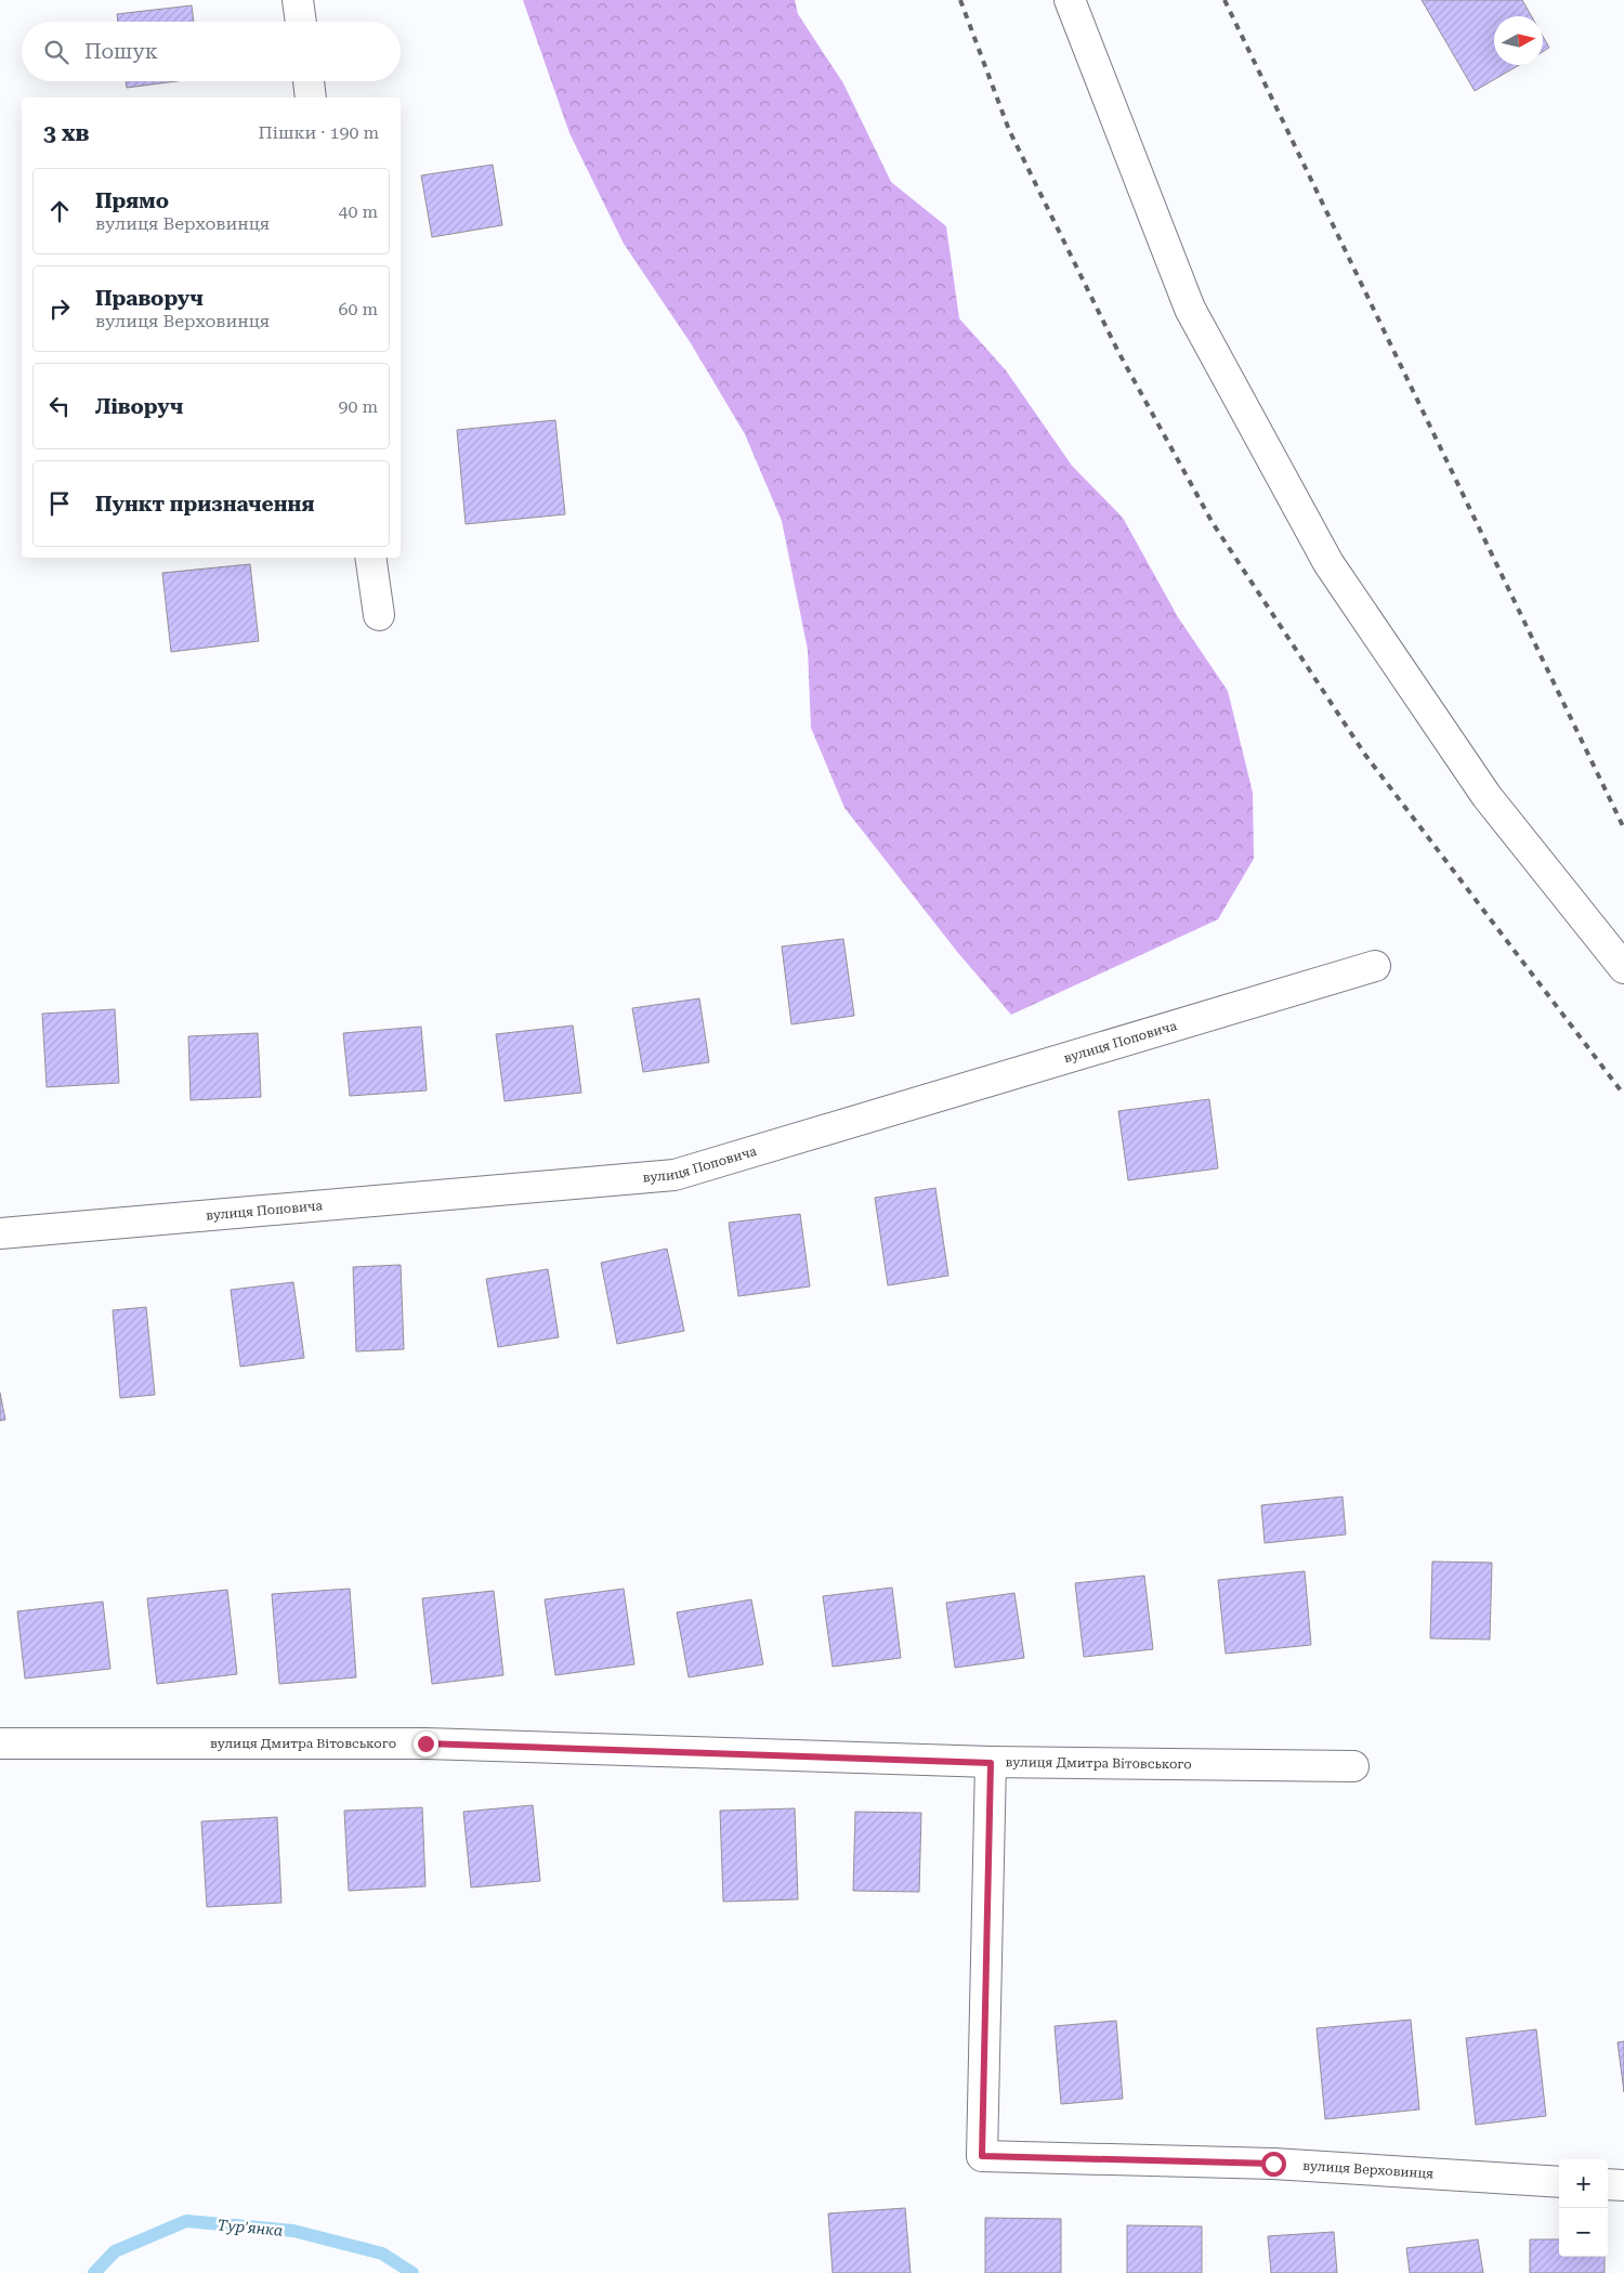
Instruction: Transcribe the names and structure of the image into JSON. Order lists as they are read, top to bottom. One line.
{"streets":{"street":["вулиця Поповича","вулиця Дмитра Вітовського","вулиця Верховинця"]},"crossings":[["вулиця Дмитра Вітовського","вулиця Верховинця"]],"water":["Тур'янка"],"north":"right","page":{"search":"Пошук","heading":["3 хв","Пішки · 190 m"],"list":[["Прямо","вулиця Верховинця","40 m"],["Праворуч","вулиця Верховинця","60 m"],["Ліворуч","90 m"],"Пункт призначення"],"map_buttons":["+","−"]}}
